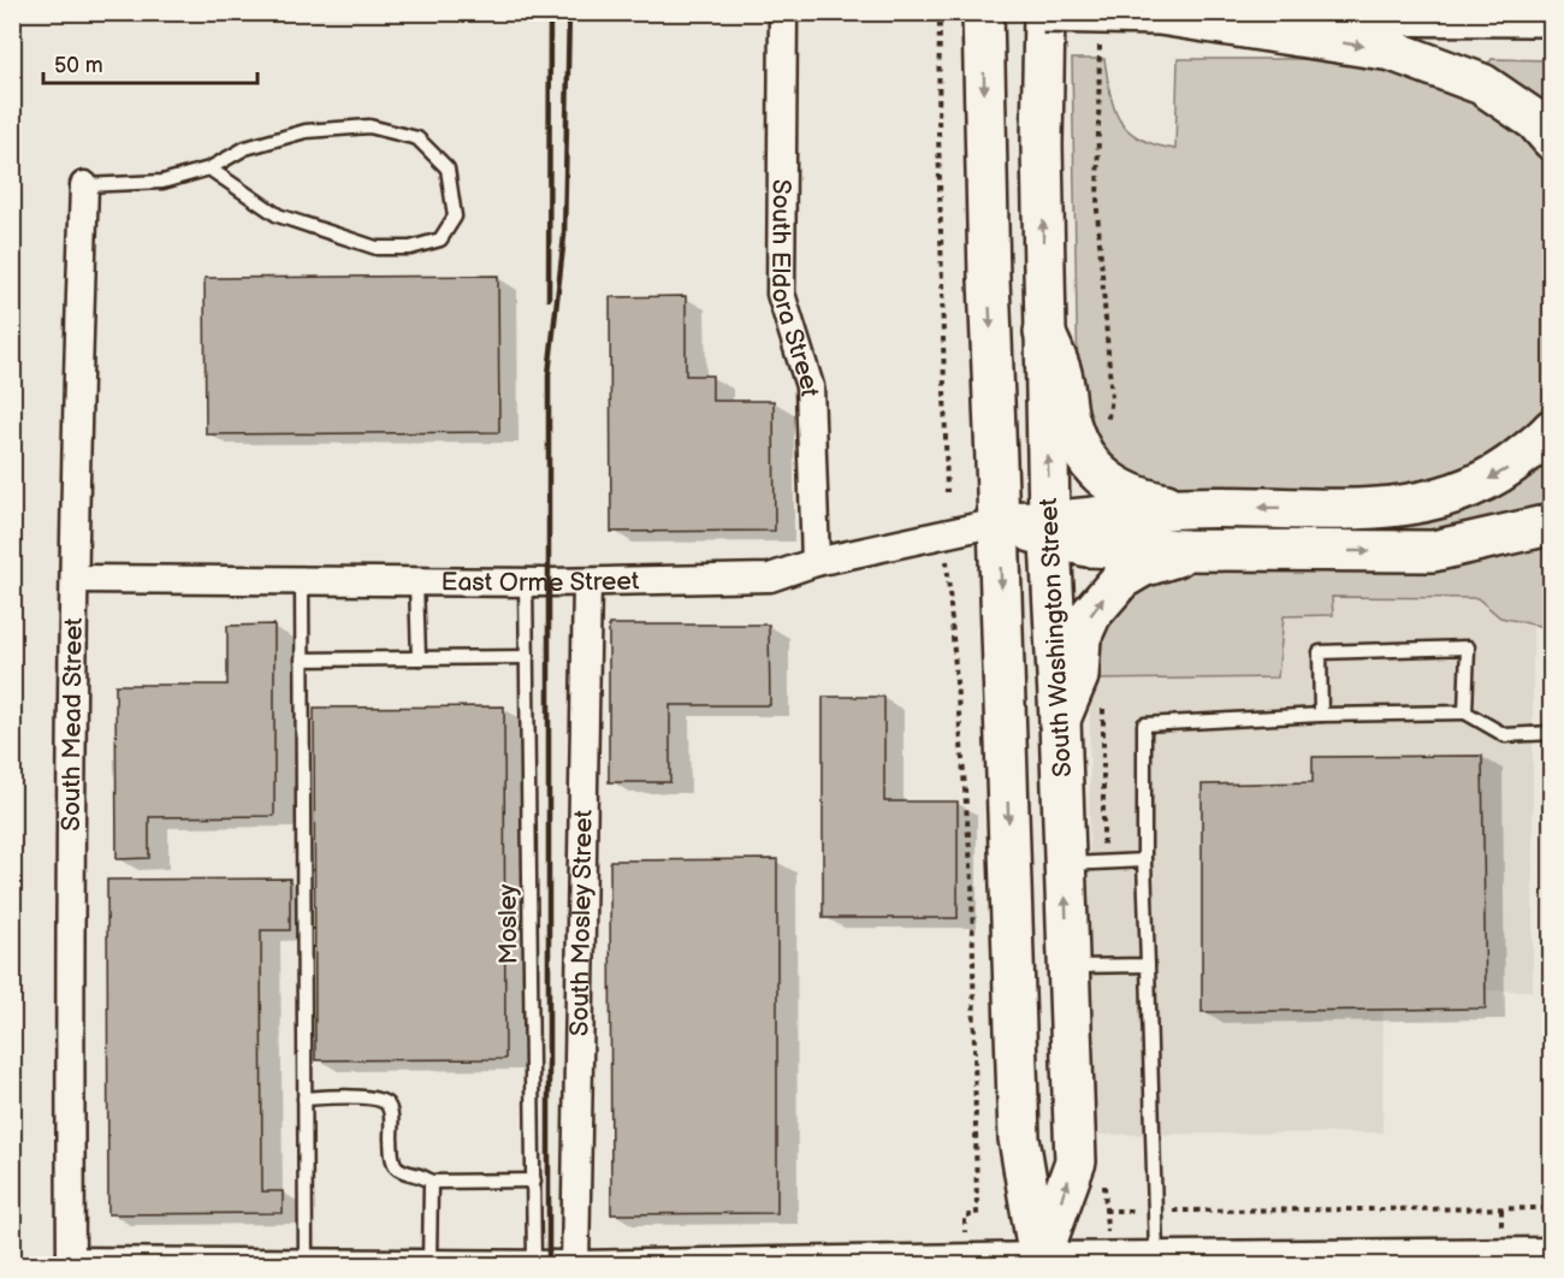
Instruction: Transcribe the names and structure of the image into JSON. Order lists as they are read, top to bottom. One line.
{"streets":{"main road":["South Washington Street"],"street":["South Eldora Street","East Orme Street","South Mead Street","South Mosley Street"],"lane":["Mosley"]},"crossings":[["South Eldora Street","East Orme Street"],["East Orme Street","South Washington Street"],["East Orme Street","South Mead Street"],["East Orme Street","Mosley"],["East Orme Street","South Mosley Street"]],"scale_bar":"50 m"}
